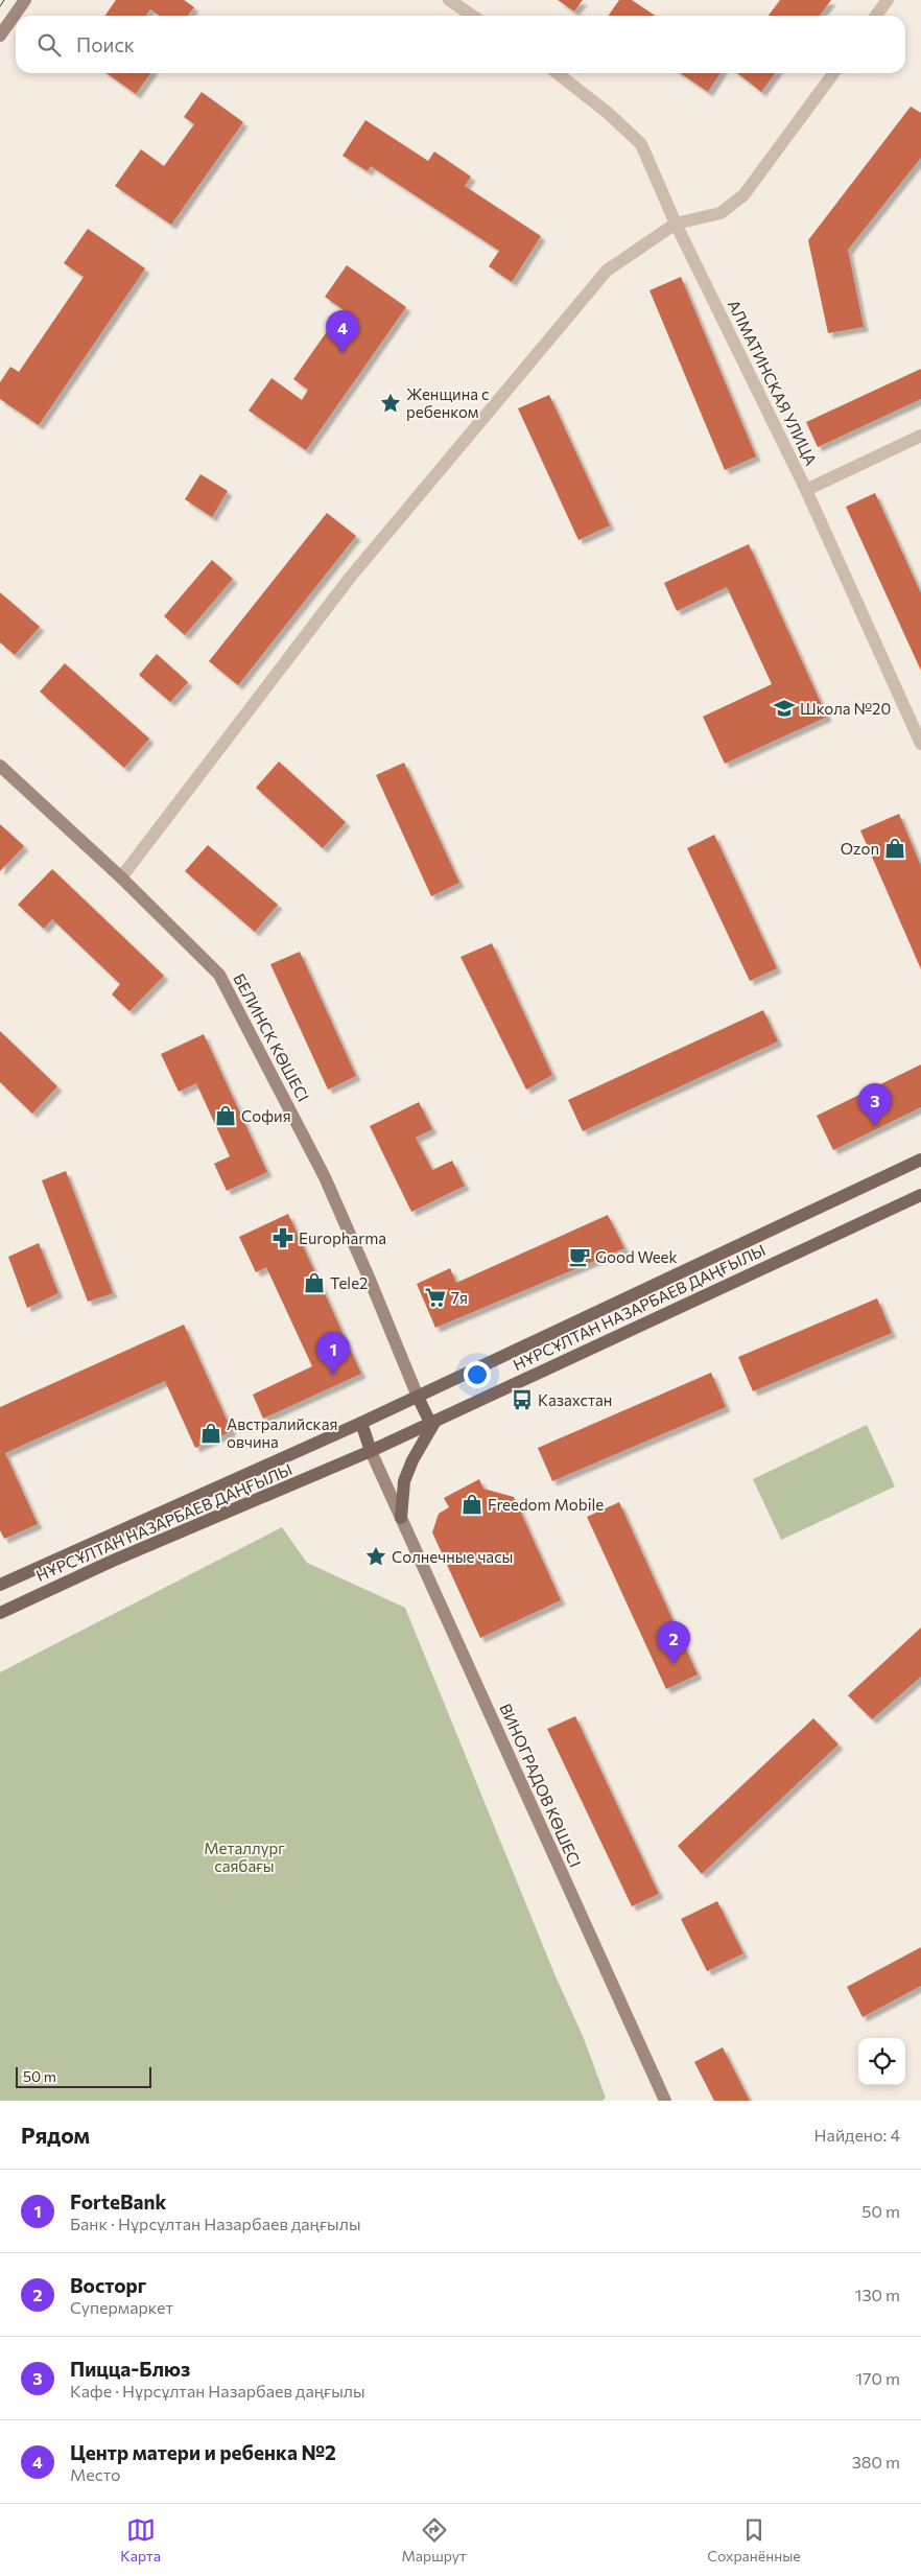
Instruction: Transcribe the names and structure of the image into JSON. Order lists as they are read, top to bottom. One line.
{"streets":{"main road":["БЕЛИНСК КӨШЕСІ","НҰРСҰЛТАН НАЗАРБАЕВ ДАҢҒЫЛЫ","ВИНОГРАДОВ КӨШЕСІ"],"street":["АЛМАТИНСКАЯ УЛИЦА"]},"crossings":[["БЕЛИНСК КӨШЕСІ","НҰРСҰЛТАН НАЗАРБАЕВ ДАҢҒЫЛЫ"],["НҰРСҰЛТАН НАЗАРБАЕВ ДАҢҒЫЛЫ","ВИНОГРАДОВ КӨШЕСІ"]],"parks":["Металлург саябағы"],"places":{"place":["Женщина с ребенком","Солнечные часы"],"school or university":["Школа №20"],"shop":["Ozon","София","Tele2","Австралийская овчина","Freedom Mobile"],"pharmacy":["Europharma"],"cafe":["Good Week"],"supermarket":["7я"],"bus stop":["Казахстан"]},"scale_bar":"50 m","page":{"search":"Поиск","pins":["4","3","1","2"],"scale":"50 m","heading":["Рядом","Найдено: 4"],"list":[{"mark":"1","name":"ForteBank","note":"Банк · Нұрсұлтан Назарбаев даңғылы","value":"50 m"},{"mark":"2","name":"Восторг","note":"Супермаркет","value":"130 m"},{"mark":"3","name":"Пицца-Блюз","note":"Кафе · Нұрсұлтан Назарбаев даңғылы","value":"170 m"},{"mark":"4","name":"Центр матери и ребенка №2","note":"Место","value":"380 m"}],"nav":["Карта","Маршрут","Сохранённые"]}}
